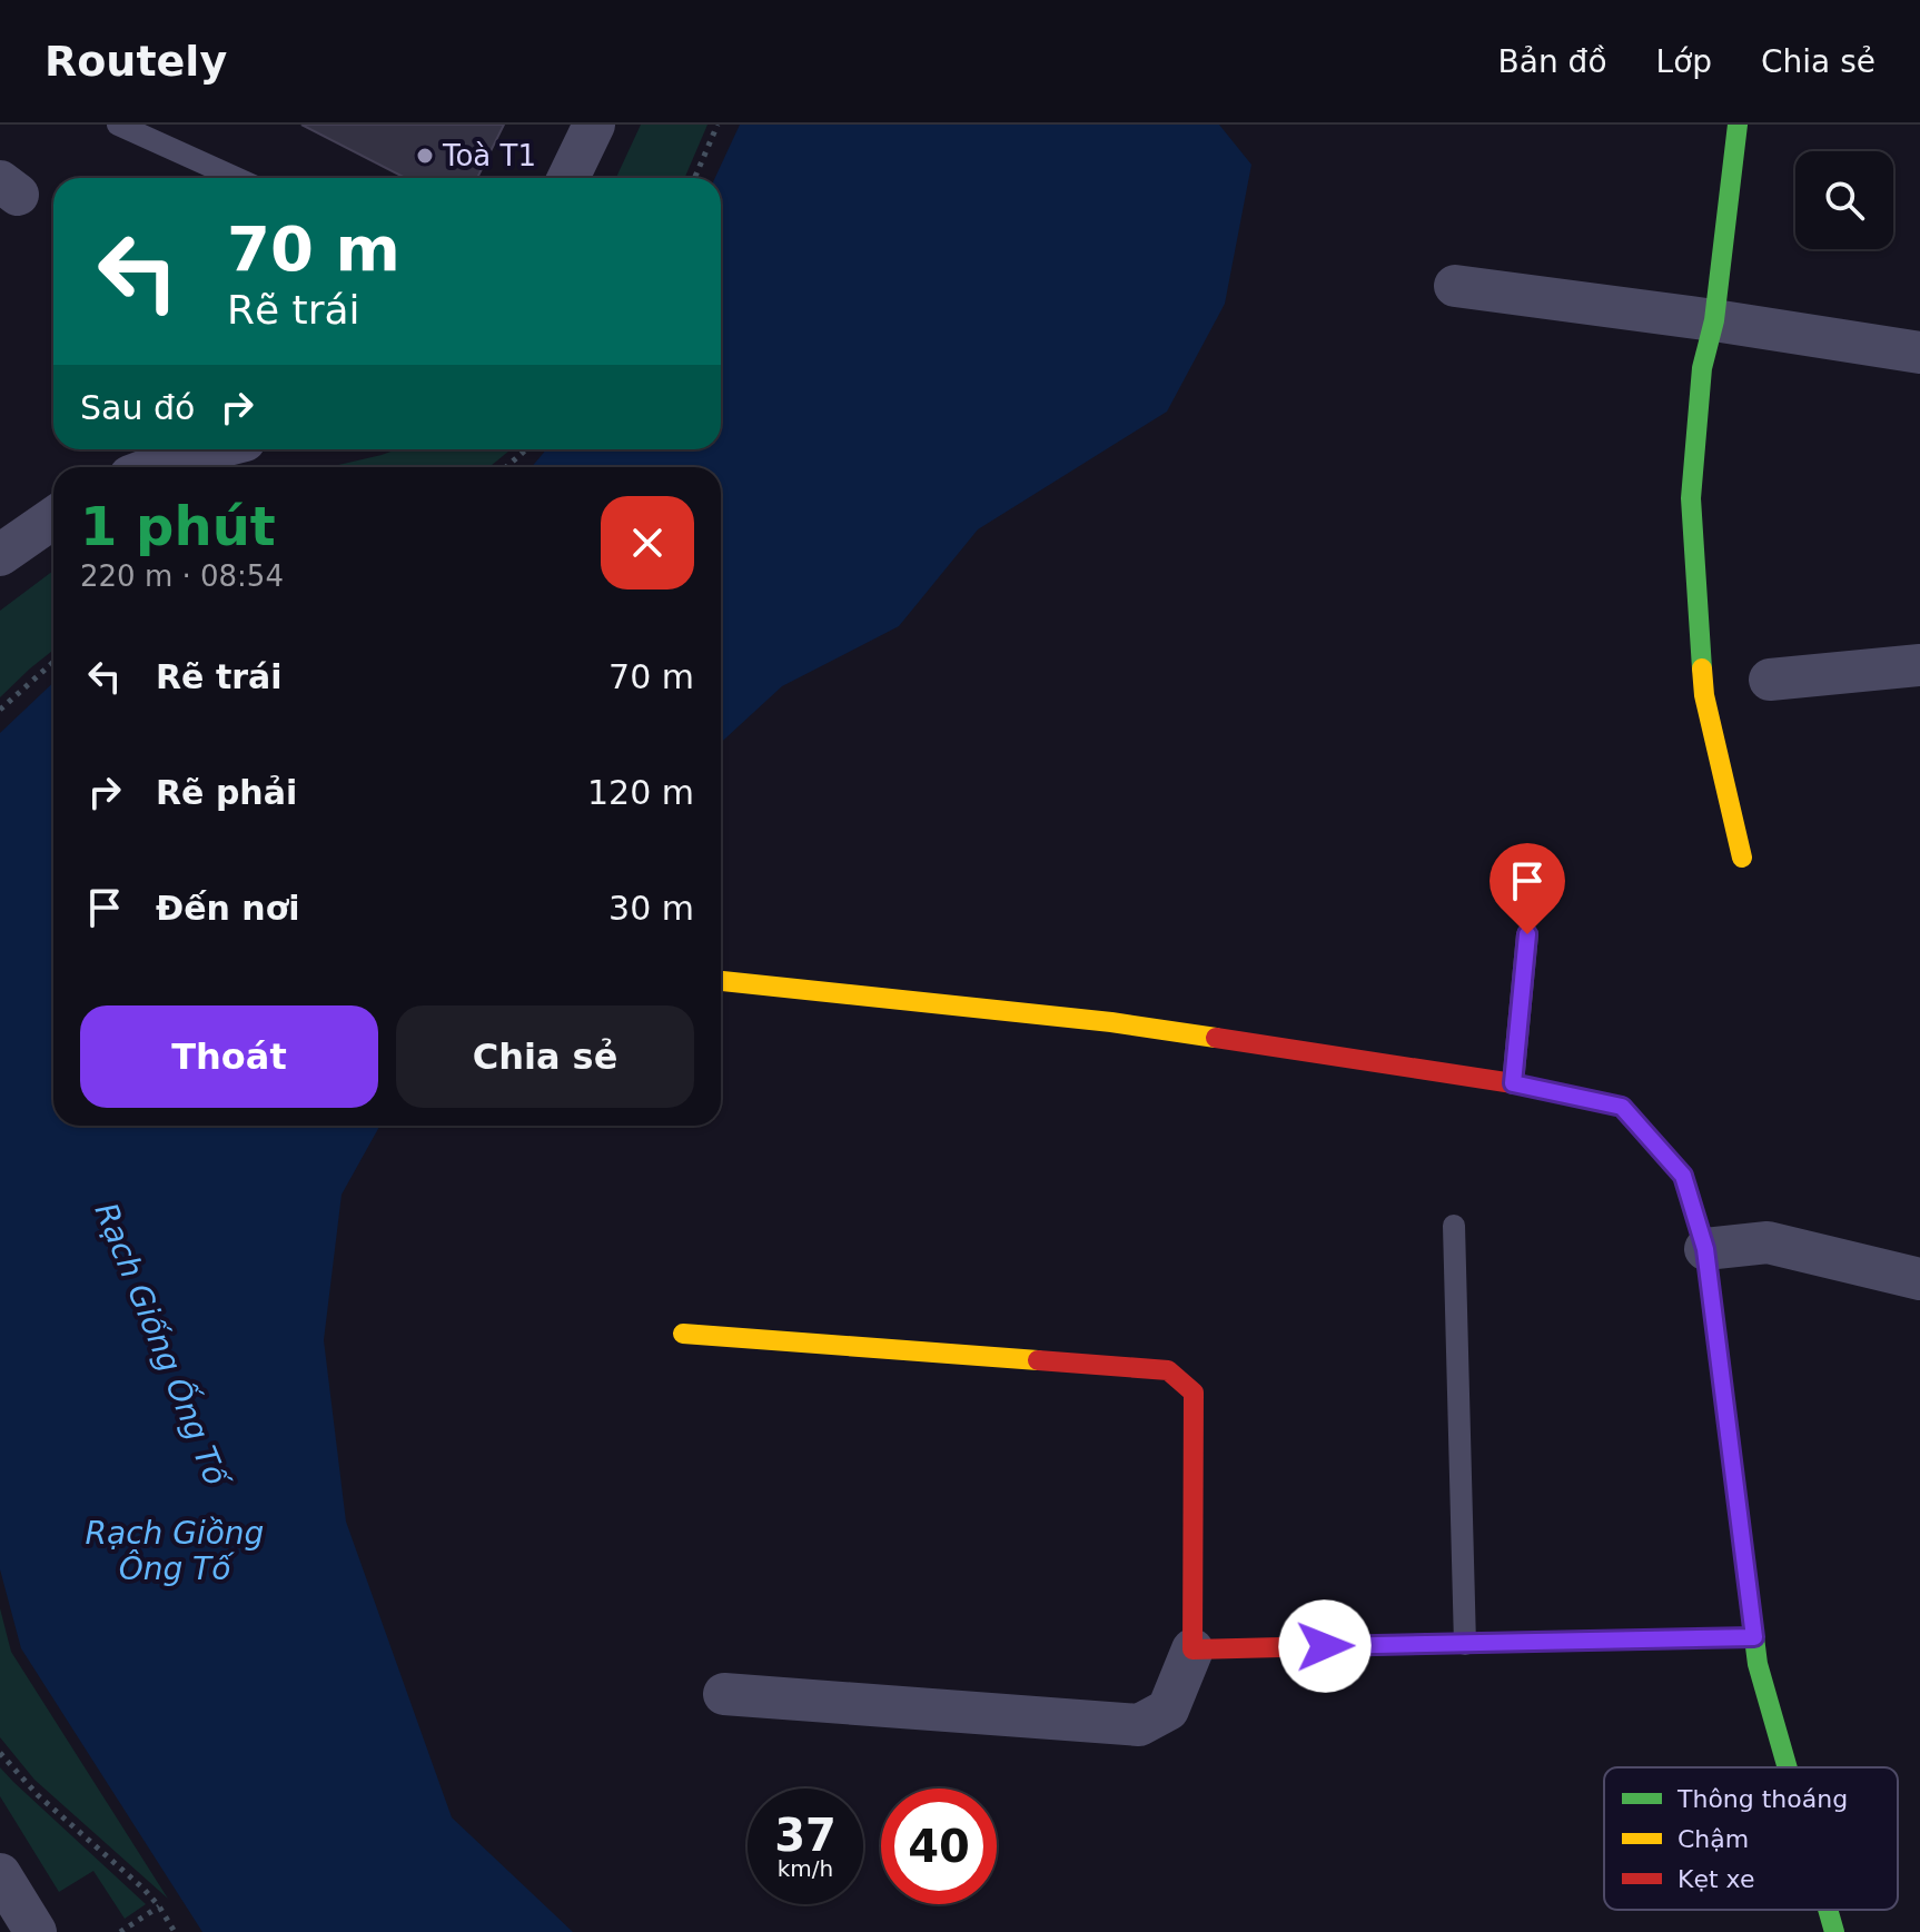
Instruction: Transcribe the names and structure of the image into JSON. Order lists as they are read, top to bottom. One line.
{"water":["Rạch Giống Ống Tố","Rạch Giồng Ông Tố"],"places":["Toà T1"],"legend":["Thông thoáng","Chậm","Kẹt xe"],"page":{"header":"Routely","nav":["Bản đồ","Lớp","Chia sẻ"],"turn":["70 m","Rẽ trái"],"then":"Sau đó","heading":["1 phút","220 m · 08:54"],"list":[{"name":"Rẽ trái","value":"70 m"},{"name":"Rẽ phải","value":"120 m"},{"name":"Đến nơi","value":"30 m"}],"buttons":["Thoát","Chia sẻ"],"speed":"37 km/h","limit":"40"}}
